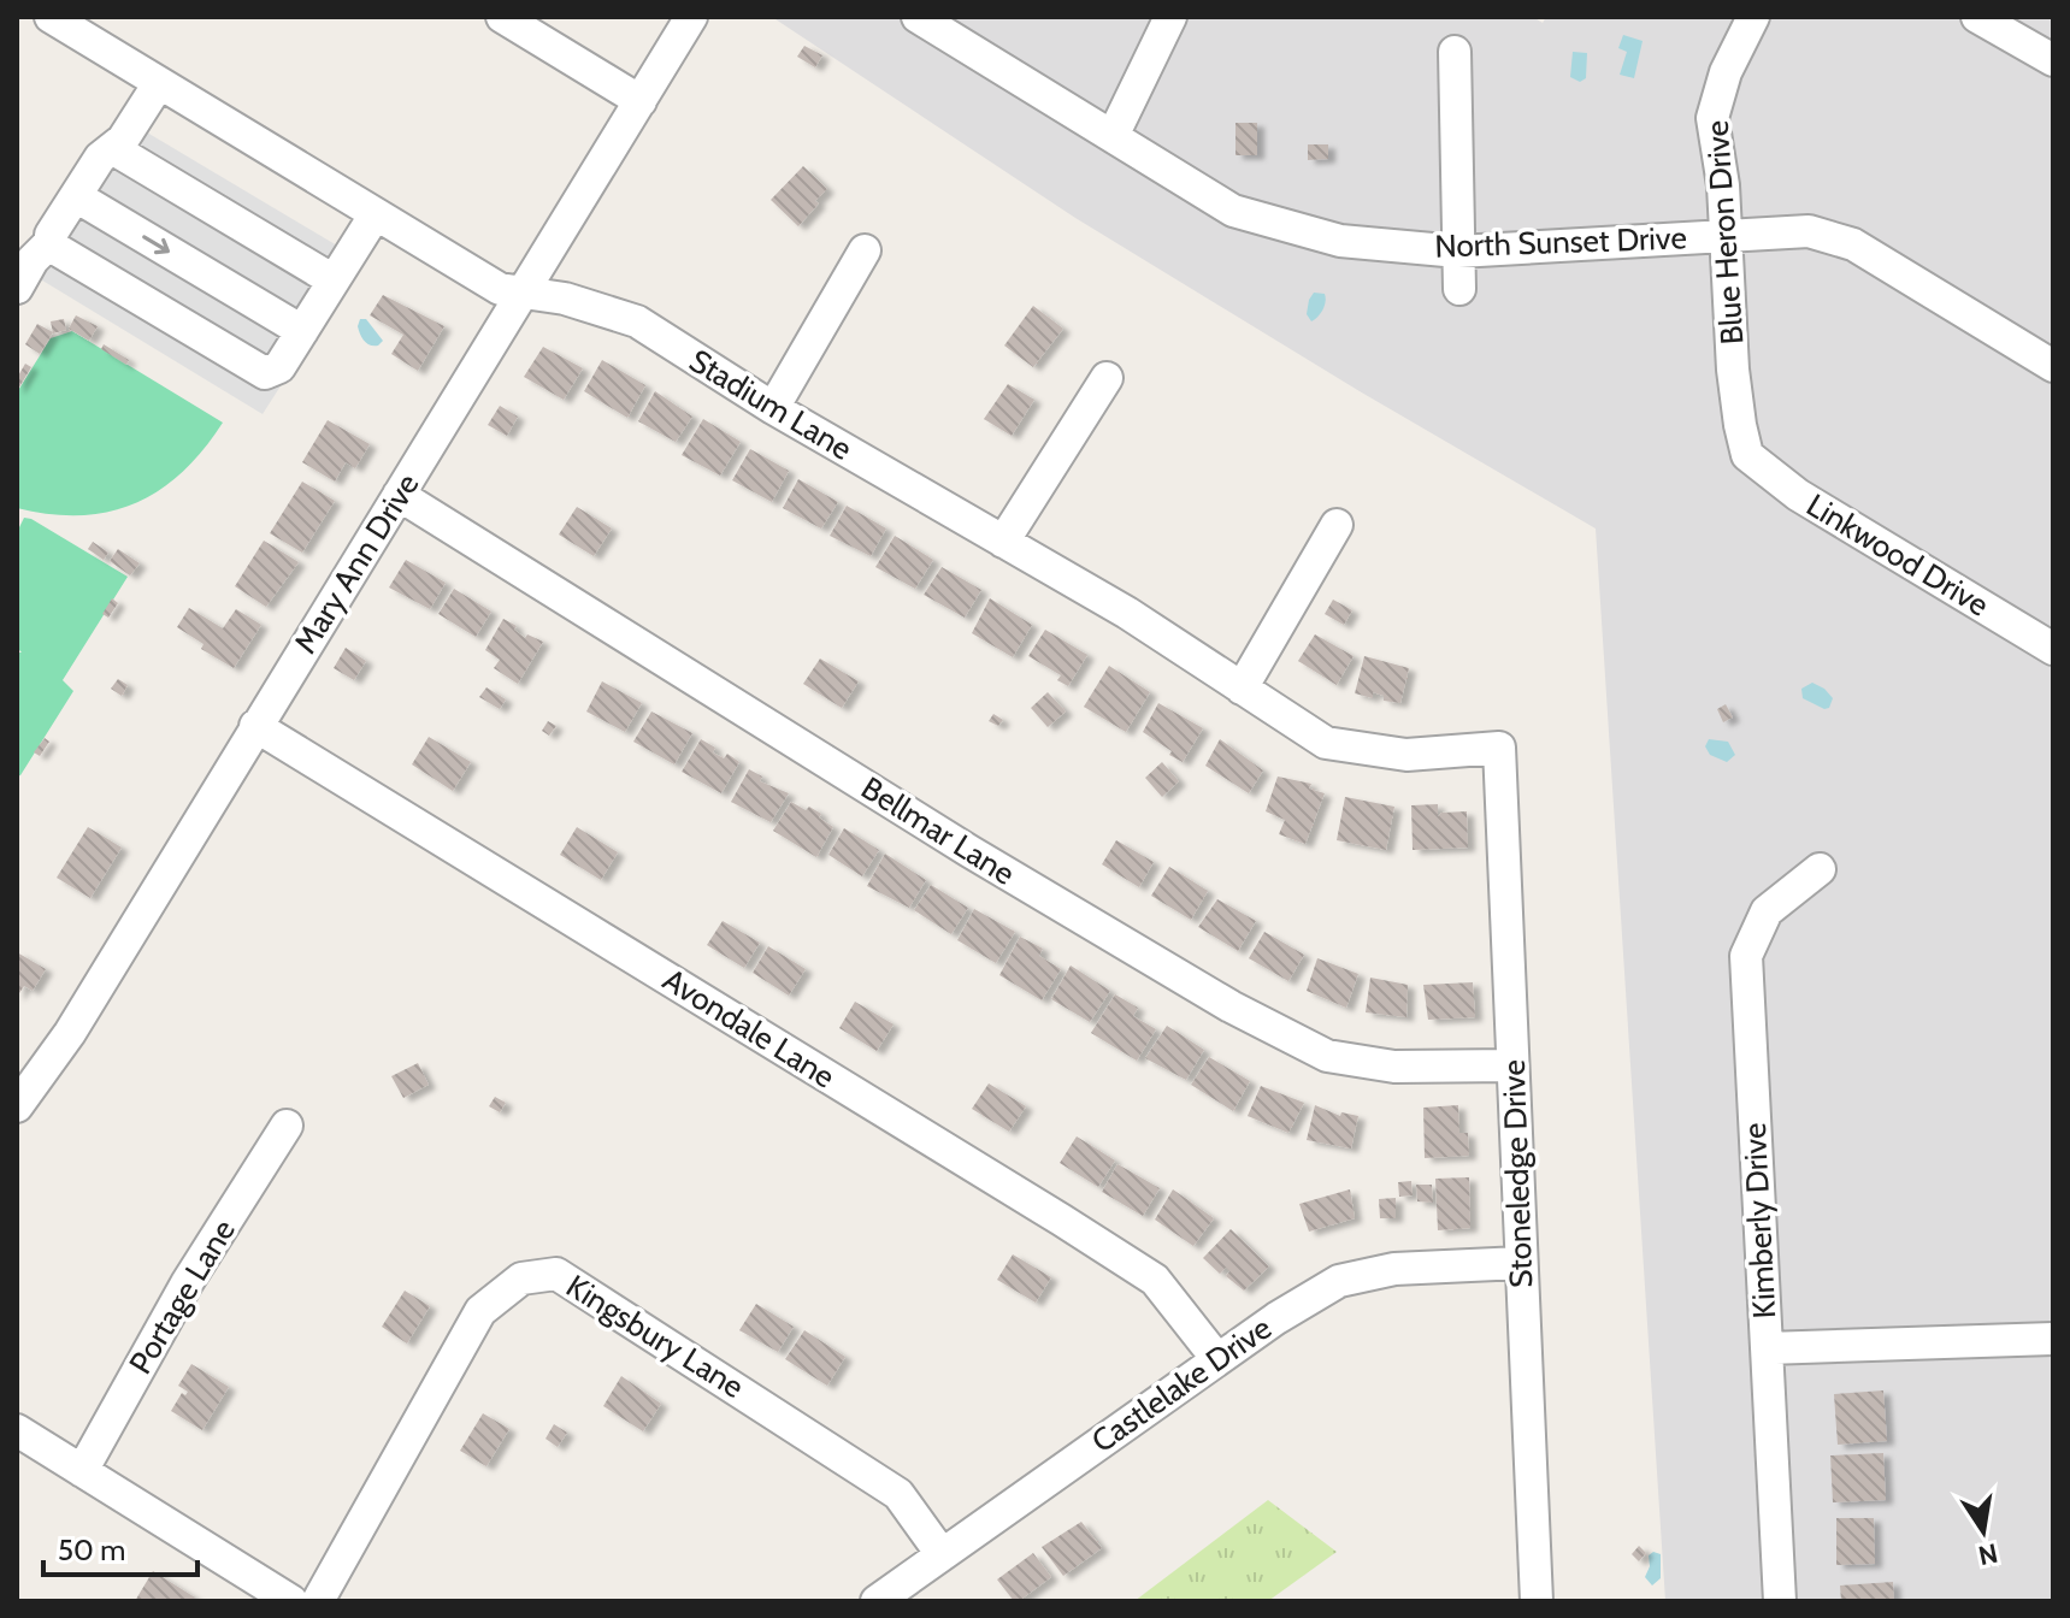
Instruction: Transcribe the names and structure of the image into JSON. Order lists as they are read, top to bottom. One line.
{"streets":{"street":["Blue Heron Drive","North Sunset Drive","Stadium Lane","Linkwood Drive","Mary Ann Drive","Bellmar Lane","Avondale Lane","Stoneledge Drive","Kimberly Drive","Portage Lane","Kingsbury Lane","Castlelake Drive"]},"crossings":[["Blue Heron Drive","North Sunset Drive"],["Blue Heron Drive","Linkwood Drive"],["Stadium Lane","Mary Ann Drive"],["Stadium Lane","Stoneledge Drive"],["Mary Ann Drive","Bellmar Lane"],["Mary Ann Drive","Avondale Lane"],["Bellmar Lane","Stoneledge Drive"],["Avondale Lane","Castlelake Drive"],["Stoneledge Drive","Castlelake Drive"],["Kingsbury Lane","Castlelake Drive"]],"scale_bar":"50 m","north":"bottom"}
